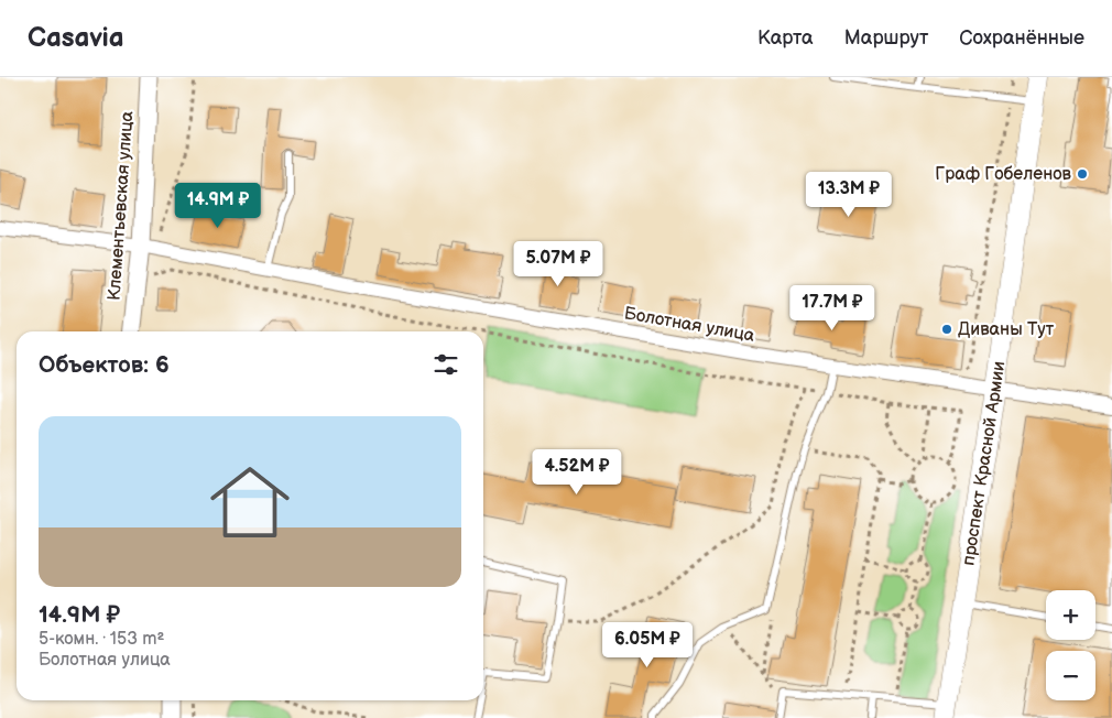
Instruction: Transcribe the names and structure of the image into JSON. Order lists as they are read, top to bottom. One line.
{"streets":{"main road":["проспект Красной Армии"],"street":["Клементьевская улица","Болотная улица"]},"crossings":[["Клементьевская улица","Болотная улица"],["Болотная улица","проспект Красной Армии"]],"places":["Граф Гобеленов","Диваны Тут"],"page":{"header":"Casavia","nav":["Карта","Маршрут","Сохранённые"],"price":["13.3M ₽","14.9M ₽","5.07M ₽","17.7M ₽","4.52M ₽","6.05M ₽"],"heading":"Объектов: 6","list":[{"name":"14.9M ₽","note":"5-комн. · 153 m² · Болотная улица"}],"map_buttons":["+","−"]}}
